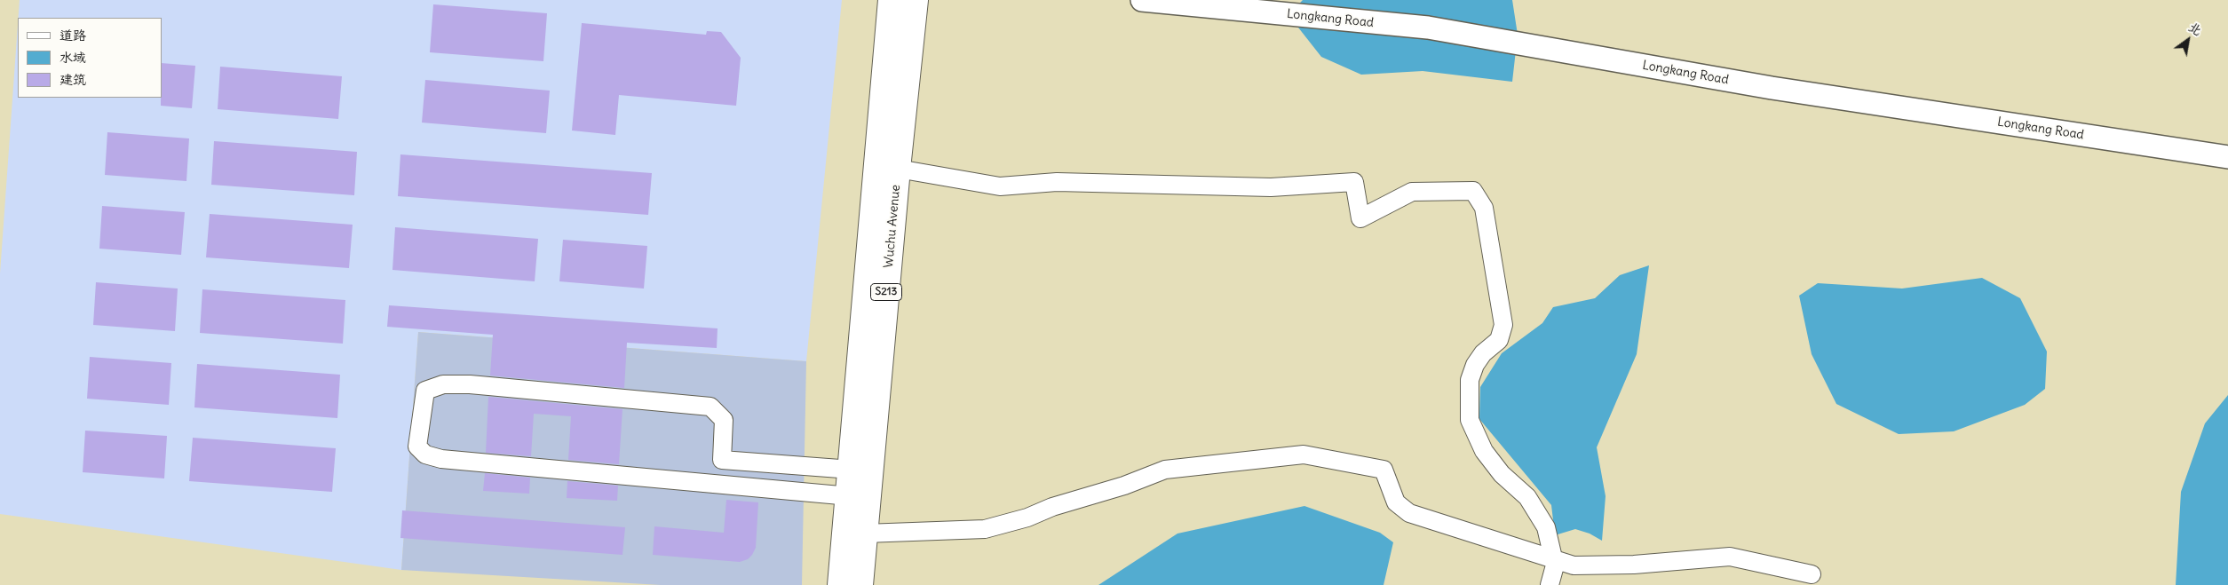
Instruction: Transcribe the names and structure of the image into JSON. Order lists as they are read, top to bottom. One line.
{"streets":{"highway":["Wuchu Avenue","S213"],"street":["Longkang Road"]},"legend":["道路","水域","建筑"],"north":"top right"}
